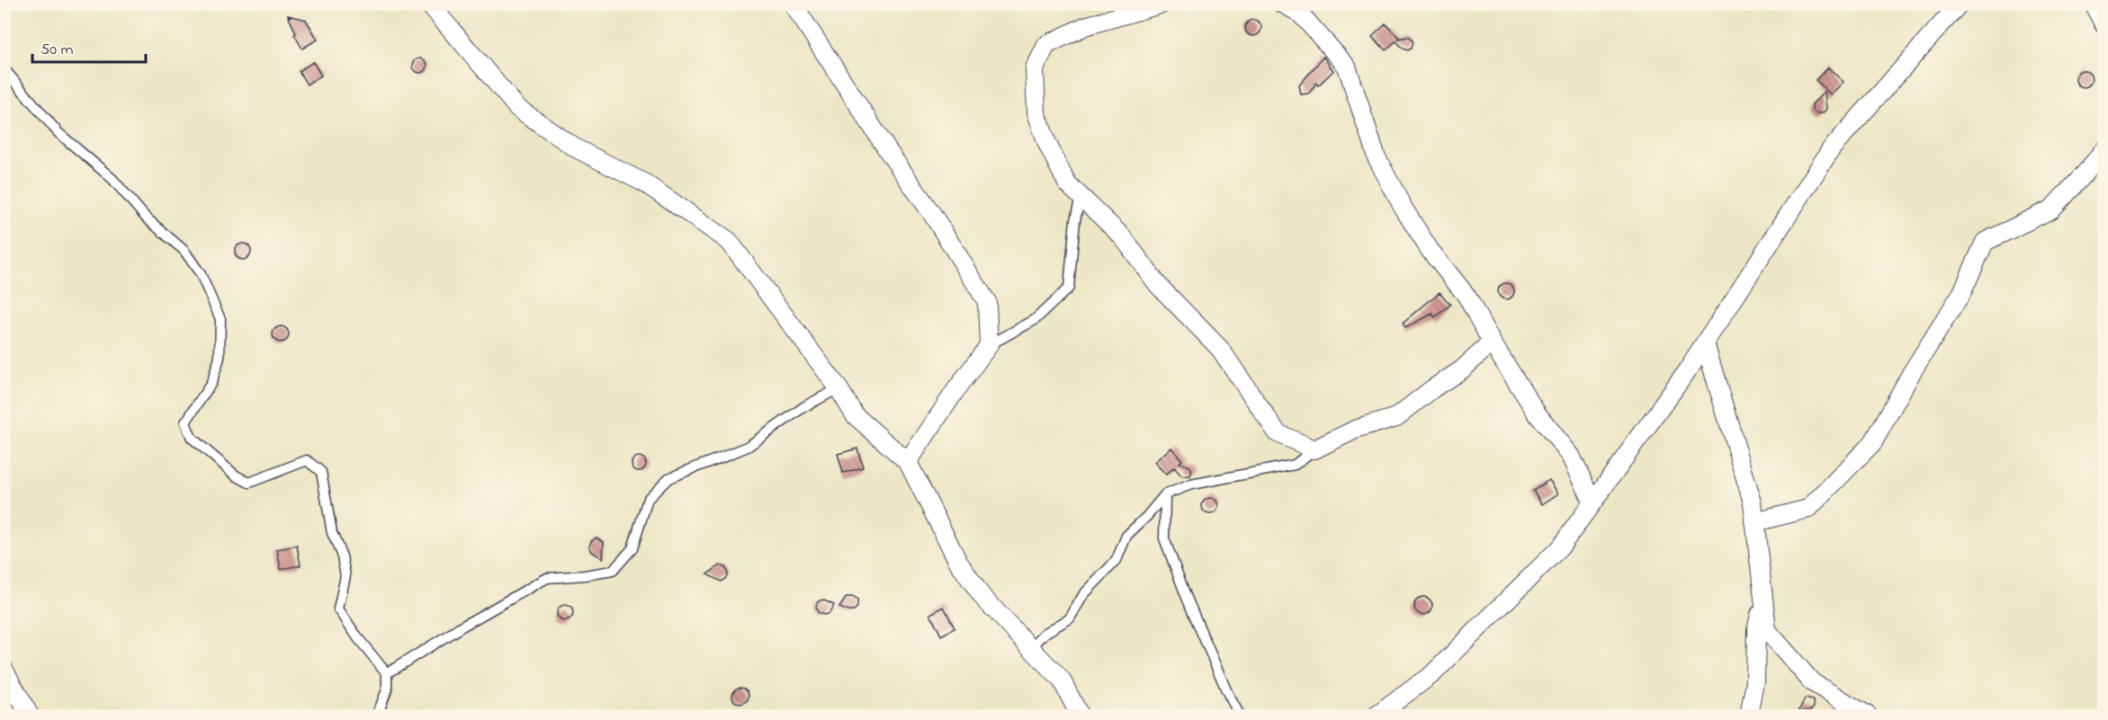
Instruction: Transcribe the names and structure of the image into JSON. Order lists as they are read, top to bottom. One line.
{"scale_bar":"50 m"}
